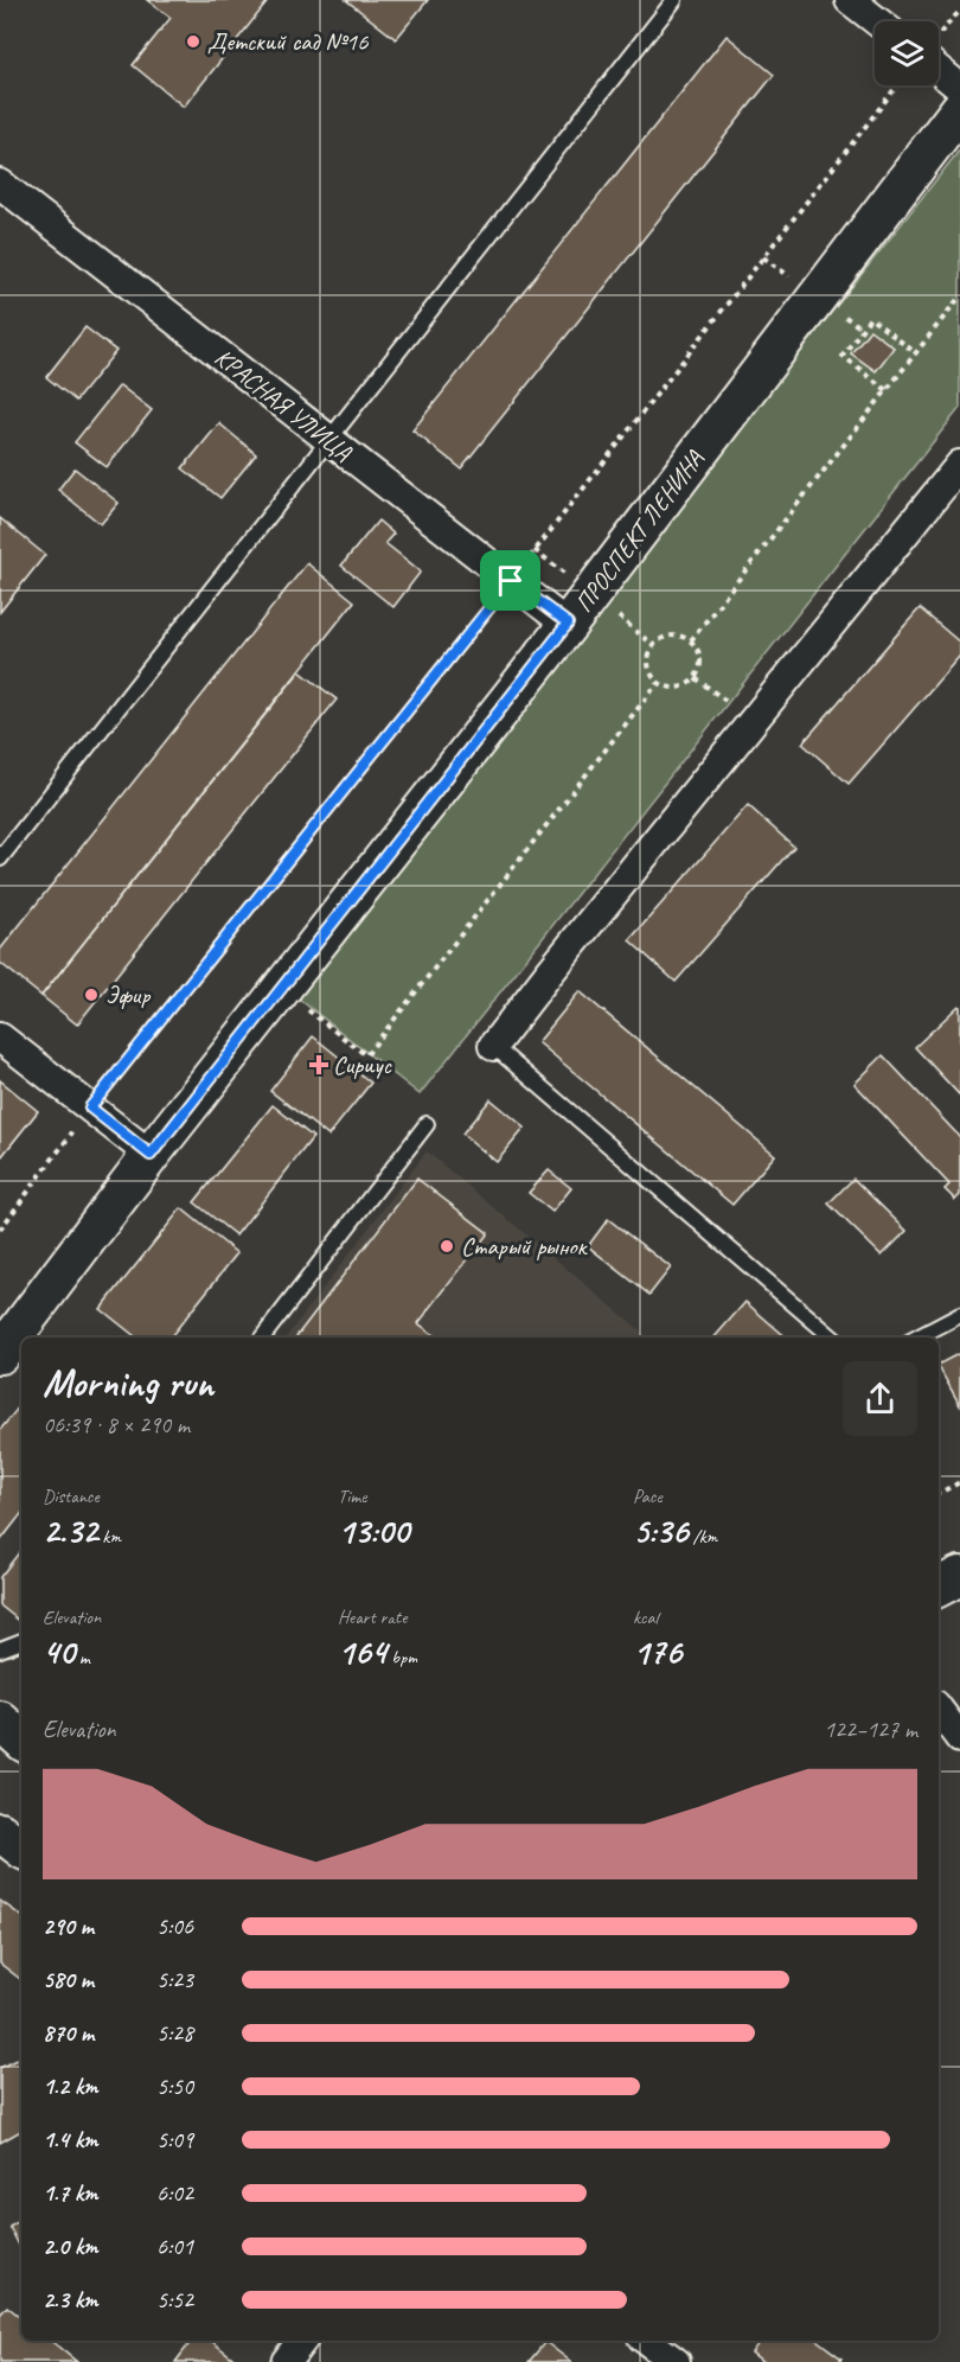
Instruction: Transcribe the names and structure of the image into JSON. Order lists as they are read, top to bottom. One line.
{"streets":{"street":["КРАСНАЯ УЛИЦА","ПРОСПЕКТ ЛЕНИНА"]},"crossings":[["КРАСНАЯ УЛИЦА","ПРОСПЕКТ ЛЕНИНА"]],"places":{"other":["Детский сад №16","Эфир","Старый рынок"],"health":["Сириус"]},"page":{"heading":["Morning run","06:39 · 8 × 290 m"],"stats":[["Distance","2.32 km"],["Time","13:00"],["Pace","5:36 /km"],["Elevation","40 m"],["Heart rate","164 bpm"],["kcal","176"]],"chart":["Elevation","122–127 m"],"list":[{"name":"290 m","note":"5:06"},{"name":"580 m","note":"5:23"},{"name":"870 m","note":"5:28"},{"name":"1.2 km","note":"5:50"},{"name":"1.4 km","note":"5:09"},{"name":"1.7 km","note":"6:02"},{"name":"2.0 km","note":"6:01"},{"name":"2.3 km","note":"5:52"}]}}
